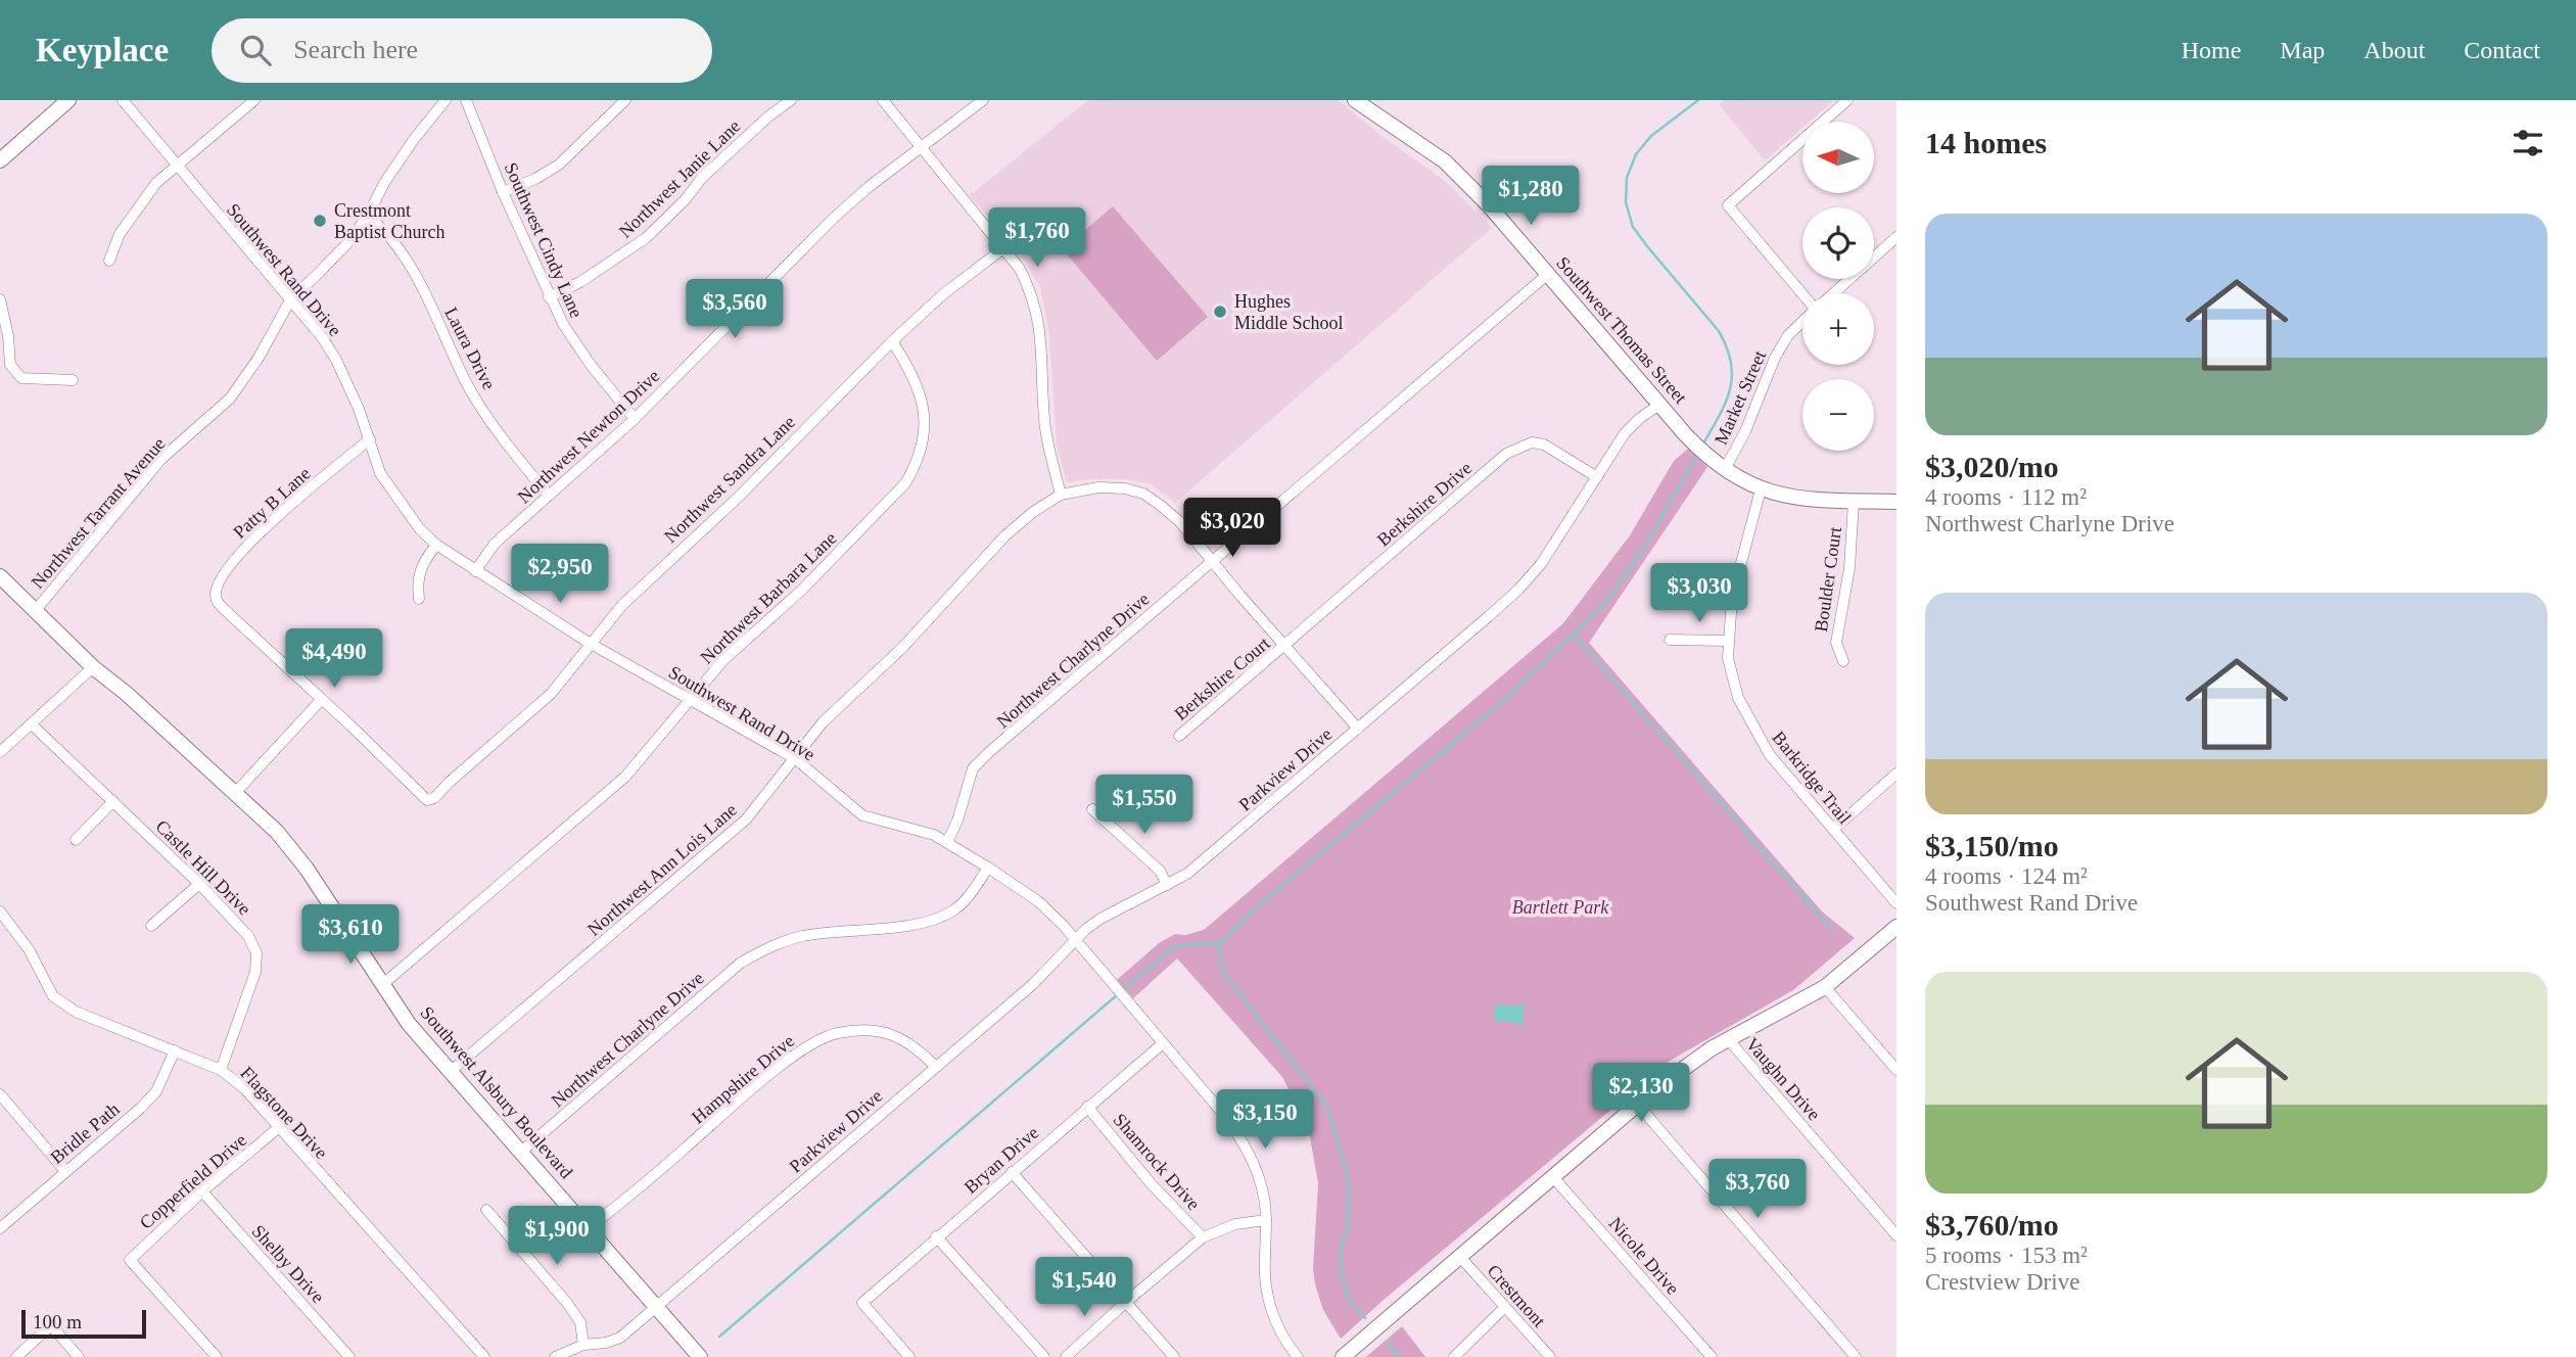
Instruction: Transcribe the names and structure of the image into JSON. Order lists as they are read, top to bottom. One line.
{"streets":{"street":["Northwest Janie Lane","Southwest Cindy Lane","Southwest Rand Drive","Southwest Thomas Street","Laura Drive","Market Street","Northwest Newton Drive","Northwest Sandra Lane","Patty B Lane","Berkshire Drive","Northwest Tarrant Avenue","Boulder Court","Northwest Barbara Lane","Northwest Charlyne Drive","Berkshire Court","Parkview Drive","Barkridge Trail","Castle Hill Drive","Northwest Ann Lois Lane","Hampshire Drive","Vaughn Drive","Southwest Alsbury Boulevard","Flagstone Drive","Bridle Path","Bryan Drive","Shamrock Drive","Copperfield Drive","Nicole Drive","Shelby Drive","Crestmont"]},"crossings":[["Northwest Janie Lane","Southwest Cindy Lane"],["Southwest Cindy Lane","Northwest Newton Drive"],["Southwest Rand Drive","Northwest Newton Drive"],["Southwest Rand Drive","Northwest Sandra Lane"],["Southwest Rand Drive","Patty B Lane"],["Southwest Rand Drive","Northwest Tarrant Avenue"],["Southwest Rand Drive","Northwest Barbara Lane"],["Southwest Rand Drive","Northwest Charlyne Drive"],["Southwest Rand Drive","Parkview Drive"],["Southwest Rand Drive","Northwest Ann Lois Lane"],["Southwest Rand Drive","Bryan Drive"],["Southwest Thomas Street","Market Street"],["Southwest Thomas Street","Boulder Court"],["Southwest Thomas Street","Northwest Charlyne Drive"],["Southwest Thomas Street","Parkview Drive"],["Southwest Thomas Street","Barkridge Trail"],["Laura Drive","Northwest Newton Drive"],["Laura Drive","Northwest Tarrant Avenue"],["Northwest Sandra Lane","Patty B Lane"],["Northwest Sandra Lane","Northwest Barbara Lane"],["Berkshire Drive","Berkshire Court"],["Berkshire Drive","Parkview Drive"],["Northwest Tarrant Avenue","Southwest Alsbury Boulevard"],["Northwest Barbara Lane","Southwest Alsbury Boulevard"],["Northwest Charlyne Drive","Southwest Alsbury Boulevard"],["Parkview Drive","Hampshire Drive"],["Parkview Drive","Southwest Alsbury Boulevard"],["Castle Hill Drive","Flagstone Drive"],["Northwest Ann Lois Lane","Southwest Alsbury Boulevard"],["Hampshire Drive","Southwest Alsbury Boulevard"],["Flagstone Drive","Bridle Path"],["Flagstone Drive","Copperfield Drive"],["Bryan Drive","Shamrock Drive"],["Copperfield Drive","Shelby Drive"]],"parks":["Bartlett Park"],"places":["Crestmont Baptist Church","Hughes Middle School"],"scale_bar":"100 m","north":"left","page":{"header":"Keyplace","search":"Search here","nav":["Home","Map","About","Contact"],"heading":"14 homes","map_buttons":["+","−"],"price":["$1,280","$1,760","$3,560","$3,020","$2,950","$3,030","$4,490","$1,550","$3,610","$2,130","$3,150","$3,760","$1,900","$1,540"],"list":[{"name":"$3,020/mo","note":"4 rooms · 112 m² · Northwest Charlyne Drive"},{"name":"$3,150/mo","note":"4 rooms · 124 m² · Southwest Rand Drive"},{"name":"$3,760/mo","note":"5 rooms · 153 m² · Crestview Drive"}],"scale":"100 m"}}
